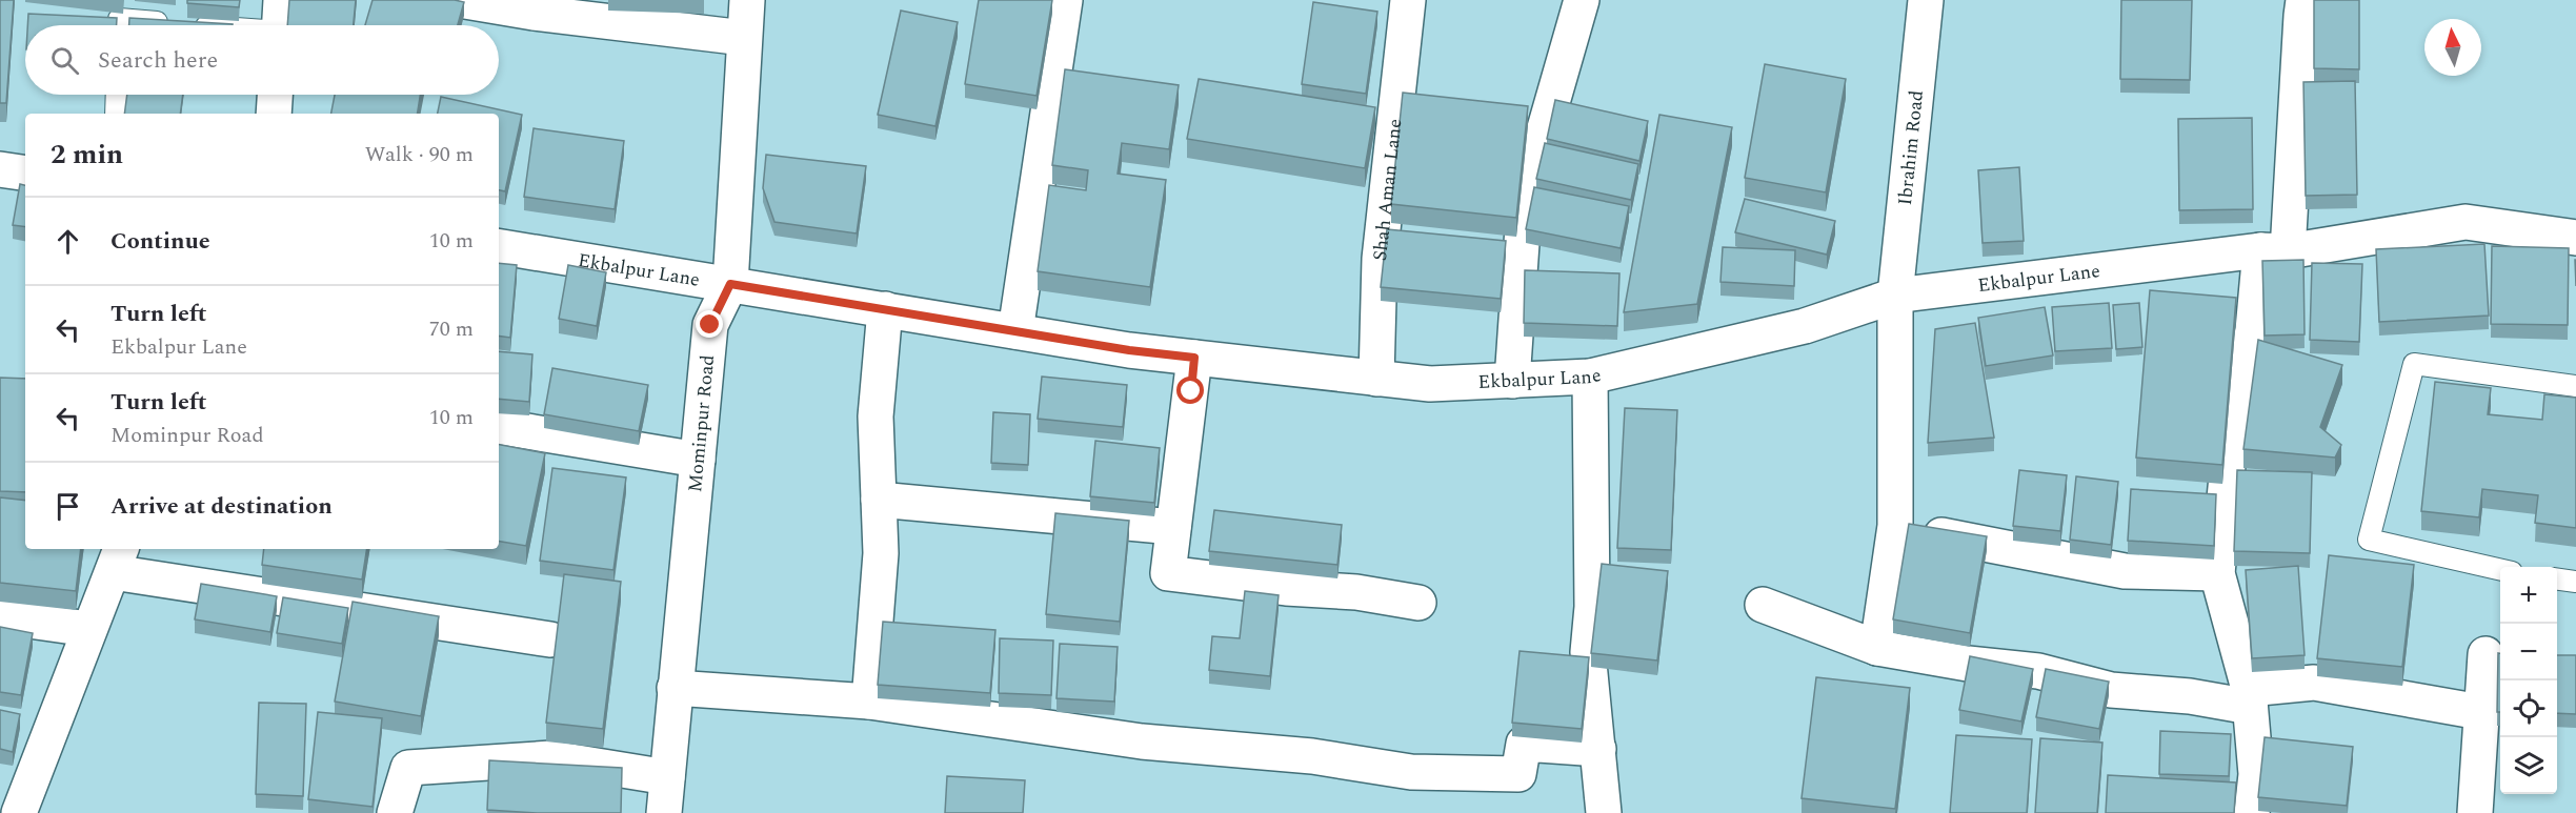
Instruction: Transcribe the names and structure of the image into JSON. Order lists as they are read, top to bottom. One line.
{"streets":{"street":["Ibrahim Road","Shah Aman Lane","Ekbalpur Lane","Mominpur Road"]},"crossings":[["Ibrahim Road","Ekbalpur Lane"],["Shah Aman Lane","Ekbalpur Lane"],["Ekbalpur Lane","Mominpur Road"]],"north":"top","page":{"search":"Search here","heading":["2 min","Walk · 90 m"],"list":[["Continue","10 m"],["Turn left","Ekbalpur Lane","70 m"],["Turn left","Mominpur Road","10 m"],"Arrive at destination"],"map_buttons":["+","−"]}}
